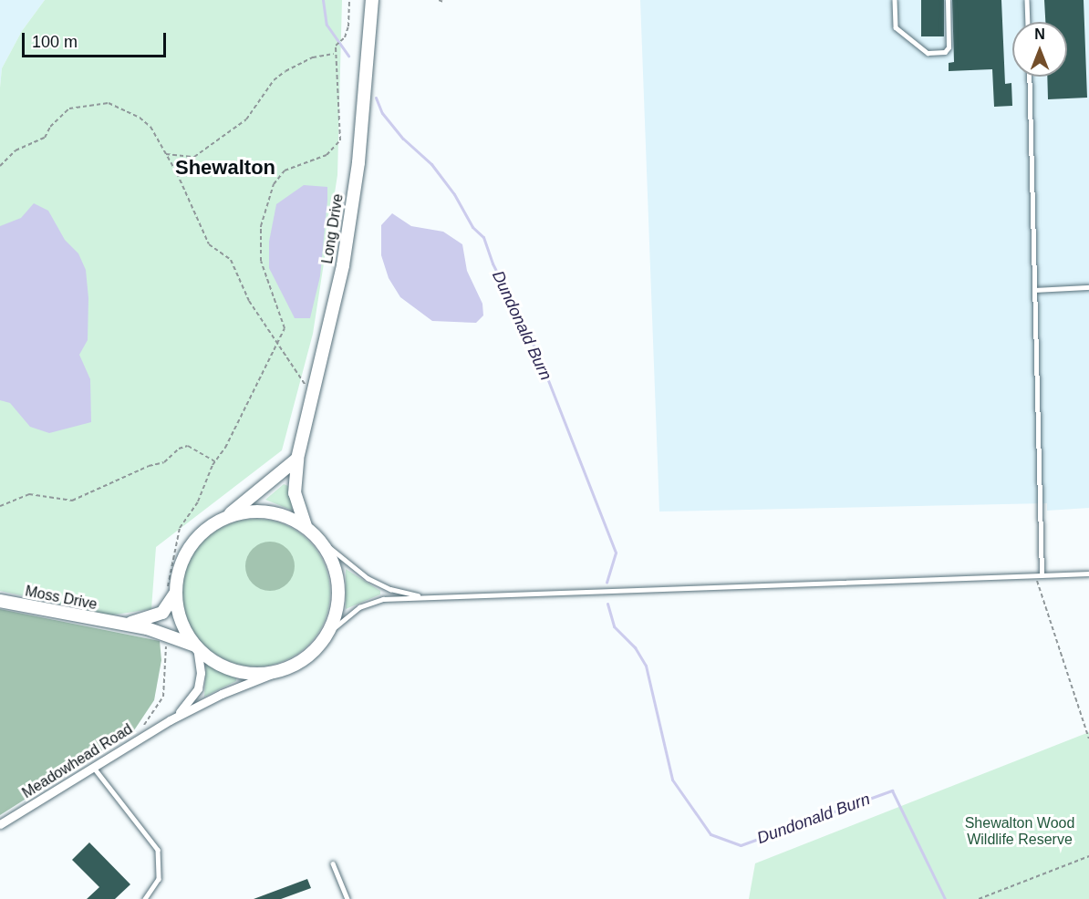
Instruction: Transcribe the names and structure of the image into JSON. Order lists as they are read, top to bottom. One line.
{"streets":{"main road":["Long Drive","Moss Drive"],"street":["Meadowhead Road"]},"crossings":[["Long Drive","Moss Drive"],["Long Drive","Meadowhead Road"],["Moss Drive","Meadowhead Road"]],"districts":["Shewalton"],"water":["Dundonald Burn"],"parks":["Shewalton Wood Wildlife Reserve"],"scale_bar":"100 m","north":"top"}
